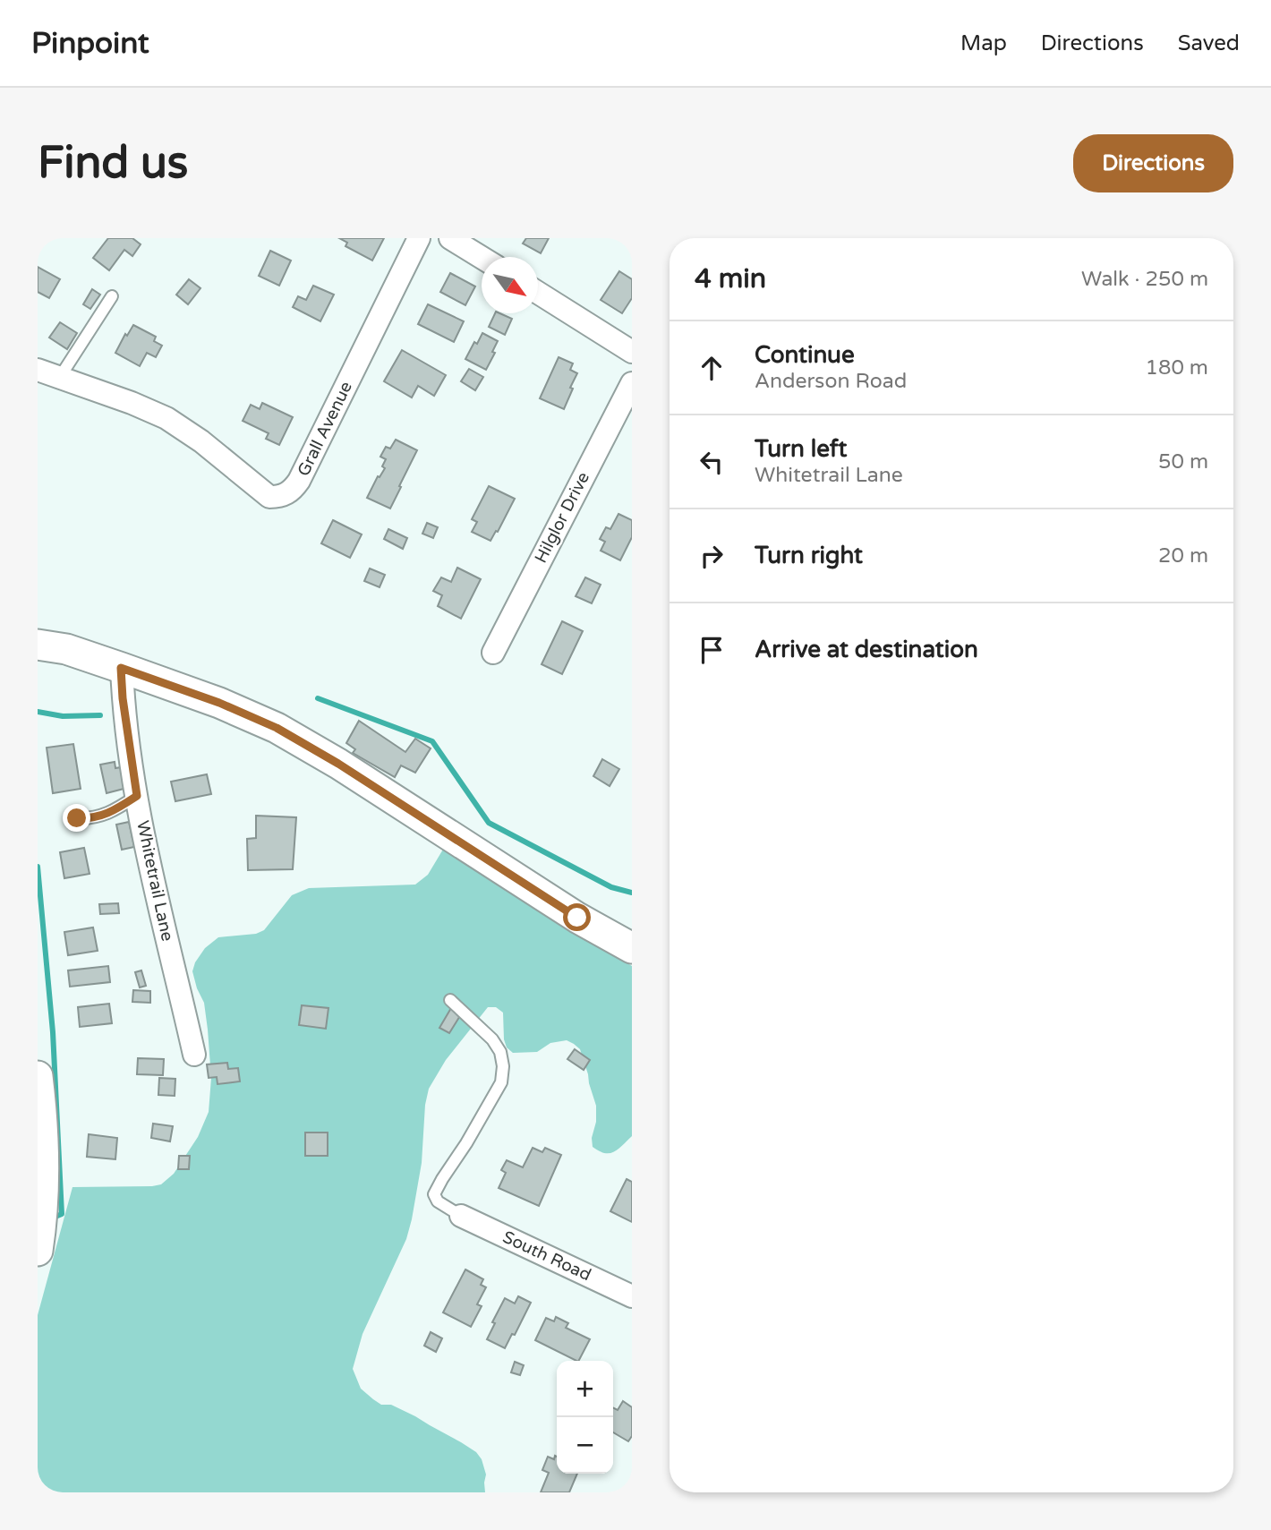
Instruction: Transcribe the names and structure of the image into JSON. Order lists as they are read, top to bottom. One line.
{"streets":{"street":["Grall Avenue","Hilglor Drive","Whitetrail Lane","South Road"]},"north":"bottom right","page":{"header":"Pinpoint","nav":["Map","Directions","Saved"],"buttons":"Directions","title":"Find us","heading":["4 min","Walk · 250 m"],"list":[["Continue","Anderson Road","180 m"],["Turn left","Whitetrail Lane","50 m"],["Turn right","20 m"],"Arrive at destination"],"map_buttons":["+","−"]}}
